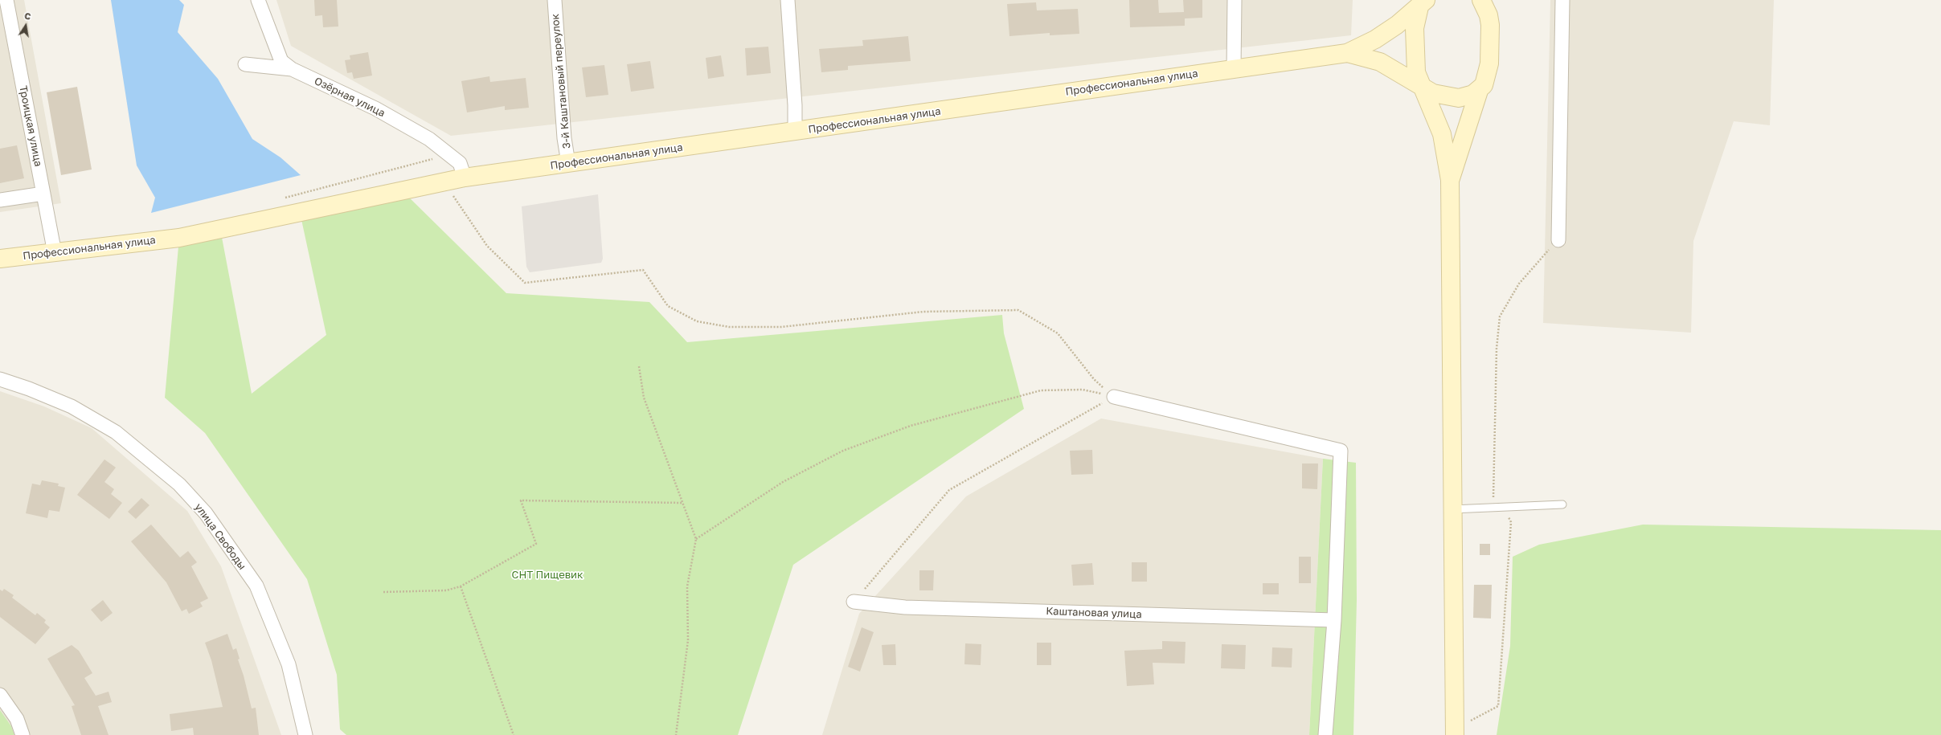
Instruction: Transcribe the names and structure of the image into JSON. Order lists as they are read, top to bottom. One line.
{"streets":{"street":["3-й Каштановый переулок","Профессиональная улица","Озёрная улица","Троицкая улица","улица Свободы","Каштановая улица"]},"crossings":[["3-й Каштановый переулок","Профессиональная улица"],["Профессиональная улица","Озёрная улица"],["Профессиональная улица","Троицкая улица"]],"parks":["СНТ Пищевик"],"north":"top"}
